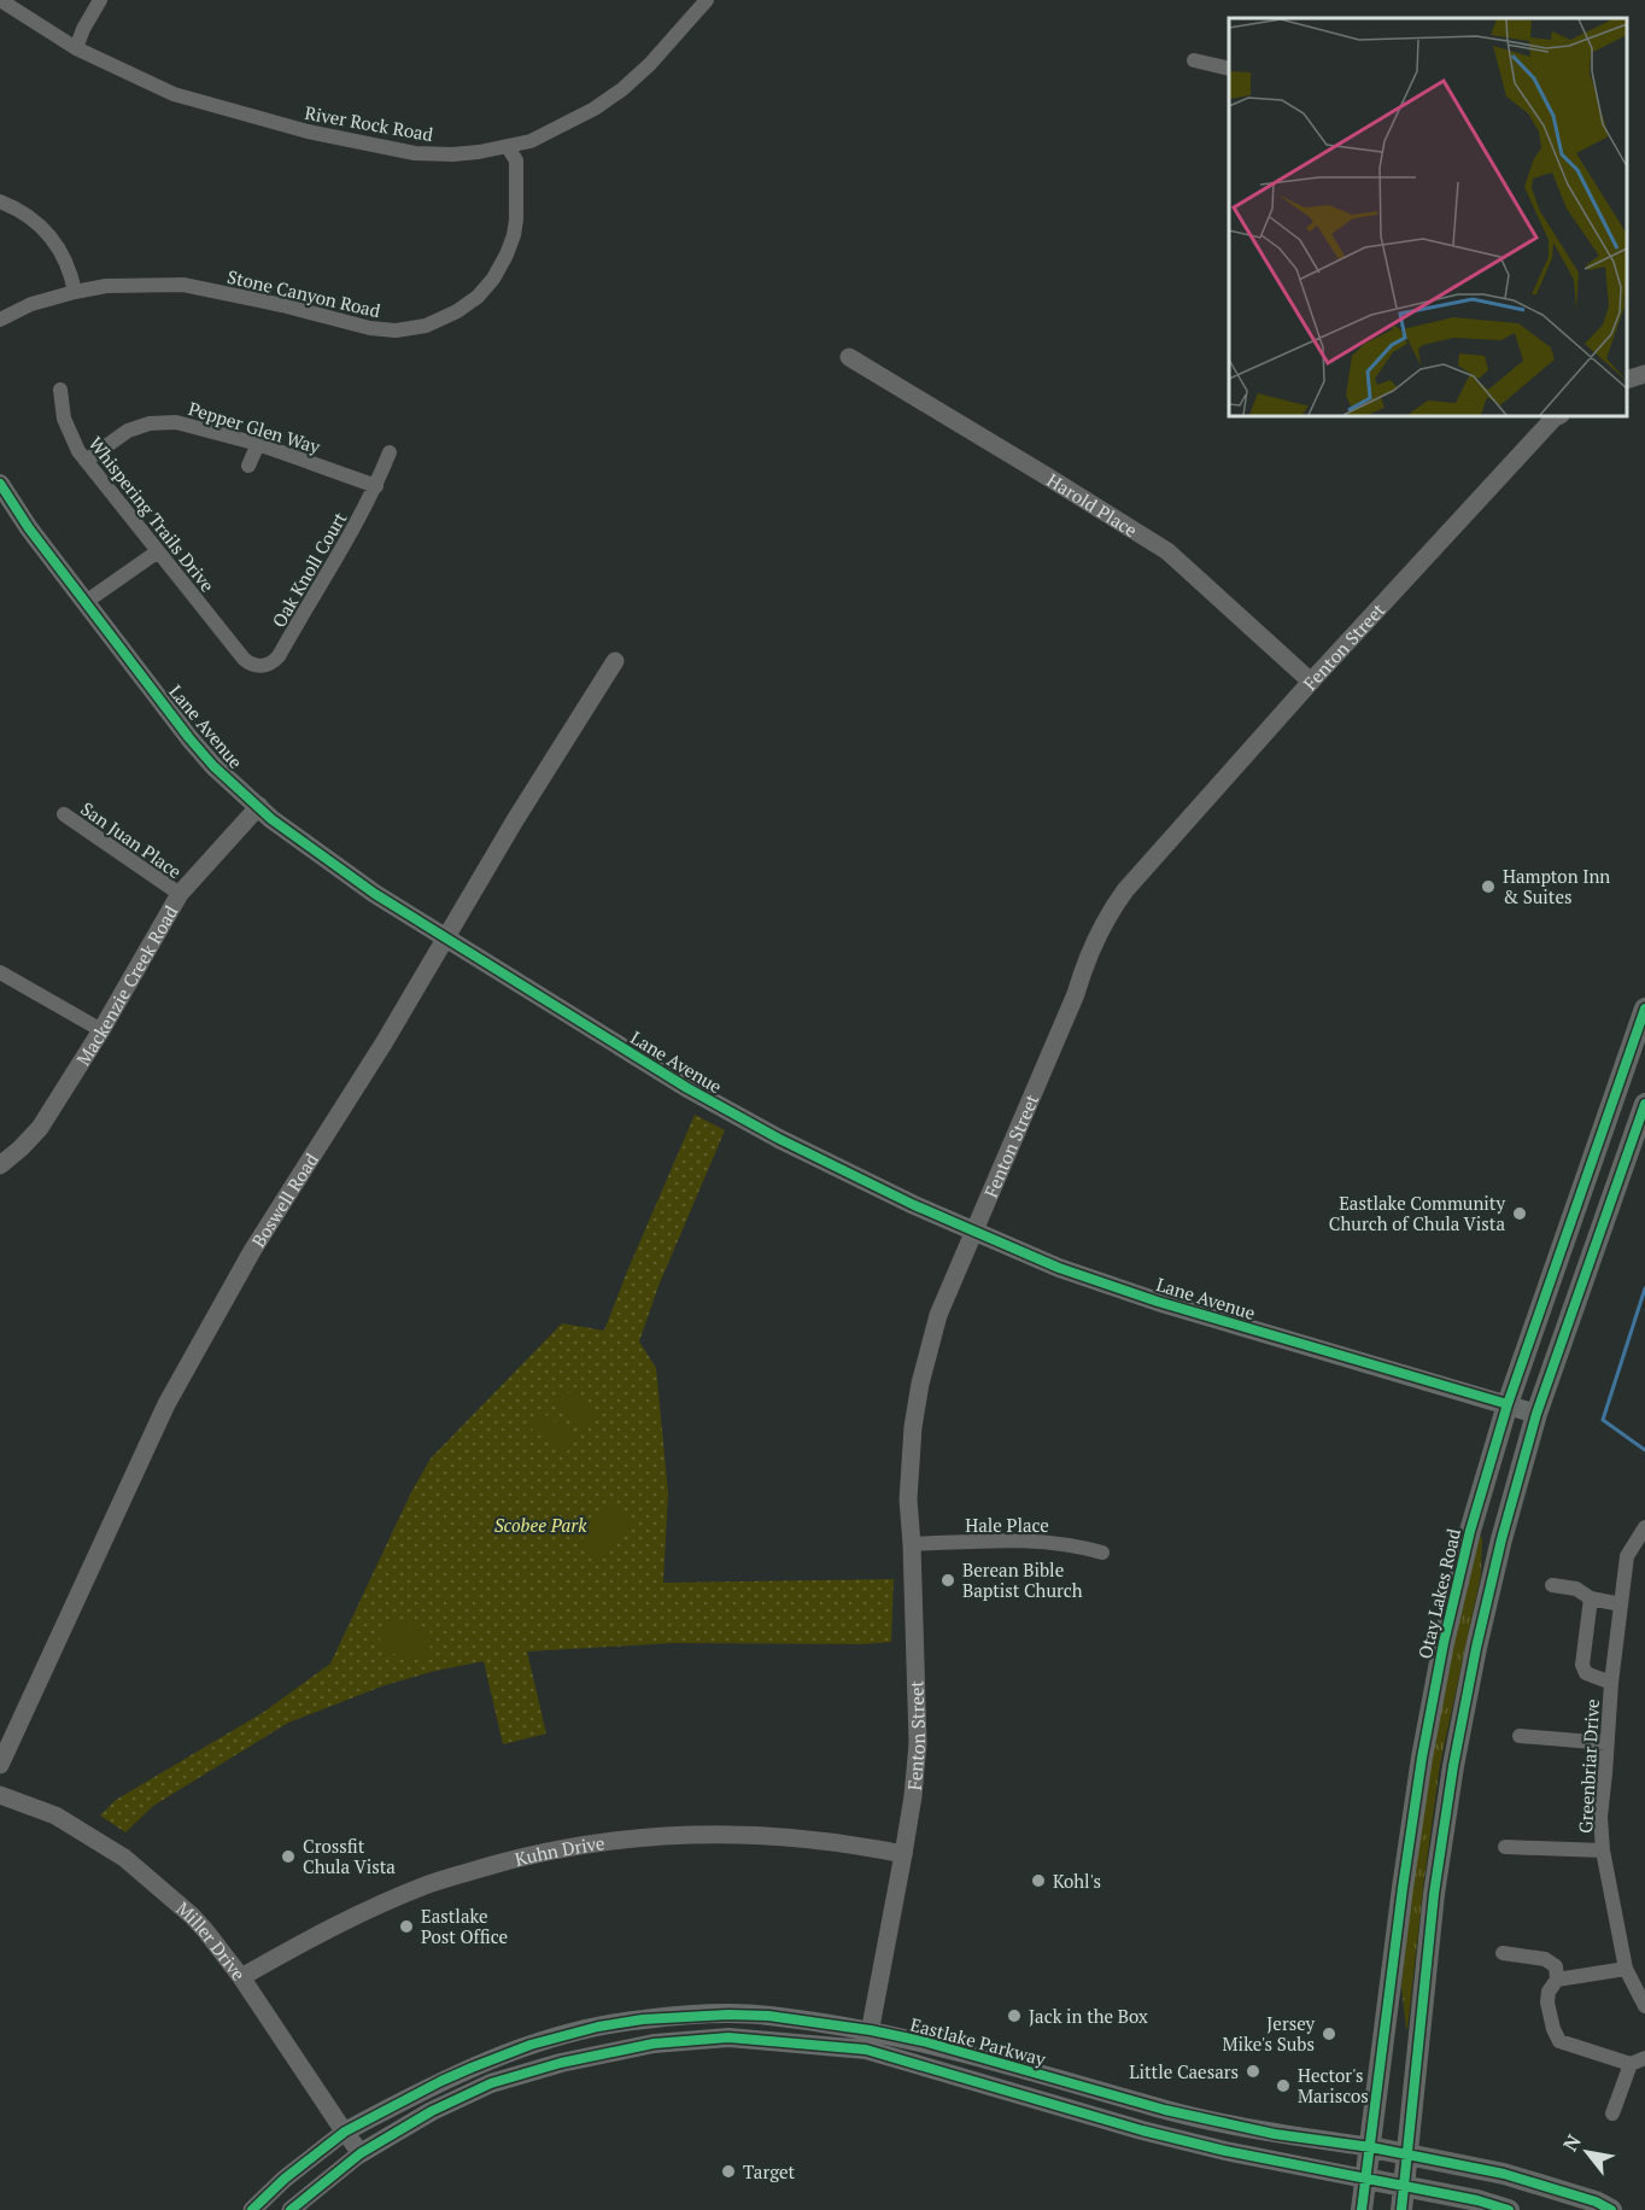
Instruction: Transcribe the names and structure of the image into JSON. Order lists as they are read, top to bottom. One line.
{"streets":{"main road":["Lane Avenue","Otay Lakes Road","Eastlake Parkway"],"street":["River Rock Road","Stone Canyon Road","Pepper Glen Way","Harold Place","Whispering Trails Drive","Oak Knoll Court","Fenton Street","San Juan Place","Mackenzie Creek Road","Boswell Road","Hale Place","Greenbriar Drive","Kuhn Drive","Miller Drive"]},"crossings":[["River Rock Road","Stone Canyon Road"],["Pepper Glen Way","Whispering Trails Drive"],["Pepper Glen Way","Oak Knoll Court"],["Harold Place","Fenton Street"],["Whispering Trails Drive","Oak Knoll Court"],["Fenton Street","Lane Avenue"],["Fenton Street","Hale Place"],["Fenton Street","Kuhn Drive"],["Fenton Street","Eastlake Parkway"],["Lane Avenue","Mackenzie Creek Road"],["Lane Avenue","Boswell Road"],["Lane Avenue","Otay Lakes Road"],["San Juan Place","Mackenzie Creek Road"],["Otay Lakes Road","Eastlake Parkway"],["Kuhn Drive","Miller Drive"],["Miller Drive","Eastlake Parkway"]],"parks":["Scobee Park"],"places":["Hampton Inn & Suites","Eastlake Community Church of Chula Vista","Berean Bible Baptist Church","Crossfit Chula Vista","Kohl's","Eastlake Post Office","Jack in the Box","Jersey Mike's Subs","Little Caesars","Hector's Mariscos","Target"],"north":"top left"}
